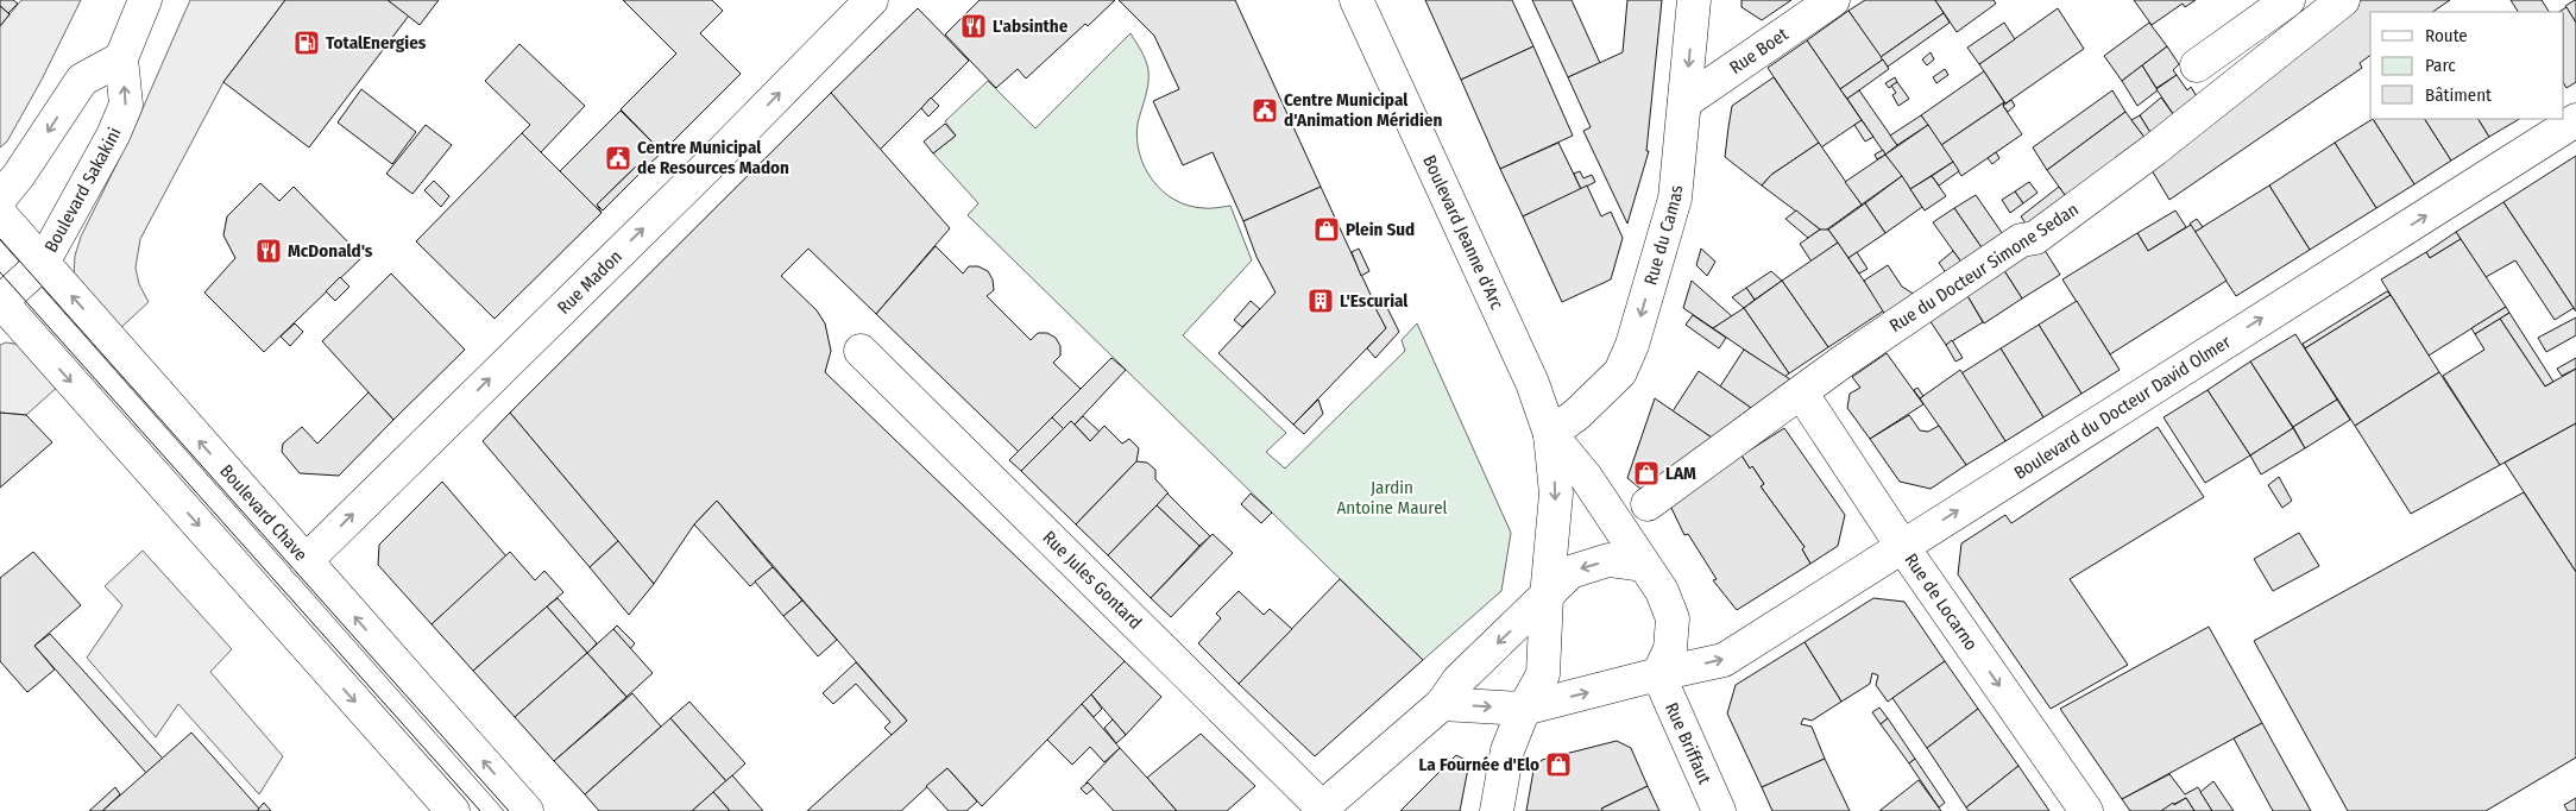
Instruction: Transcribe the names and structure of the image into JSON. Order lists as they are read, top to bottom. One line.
{"streets":{"street":["Rue Boet","Boulevard Sakakini","Boulevard Jeanne d'Arc","Rue du Camas","Rue du Docteur Simone Sedan","Rue Madon","Boulevard du Docteur David Olmer","Boulevard Chave","Rue Jules Gontard","Rue de Locarno","Rue Briffaut"]},"crossings":[["Rue Boet","Rue du Camas"],["Boulevard Sakakini","Boulevard Chave"],["Boulevard Jeanne d'Arc","Rue du Camas"],["Boulevard Jeanne d'Arc","Boulevard du Docteur David Olmer"],["Boulevard Jeanne d'Arc","Rue Briffaut"],["Rue du Docteur Simone Sedan","Rue de Locarno"],["Rue Madon","Boulevard Chave"],["Boulevard du Docteur David Olmer","Rue de Locarno"],["Boulevard du Docteur David Olmer","Rue Briffaut"]],"one_way":["Rue du Camas","Rue Madon","Boulevard du Docteur David Olmer","Rue de Locarno"],"parks":["Jardin Antoine Maurel"],"places":{"restaurant":["L'absinthe","McDonald's"],"fuel station":["TotalEnergies"],"public building":["Centre Municipal d'Animation Méridien","Centre Municipal de Resources Madon"],"shop":["Plein Sud","LAM","La Fournée d'Elo"],"building":["L'Escurial"]},"legend":["Route","Parc","Bâtiment"]}
